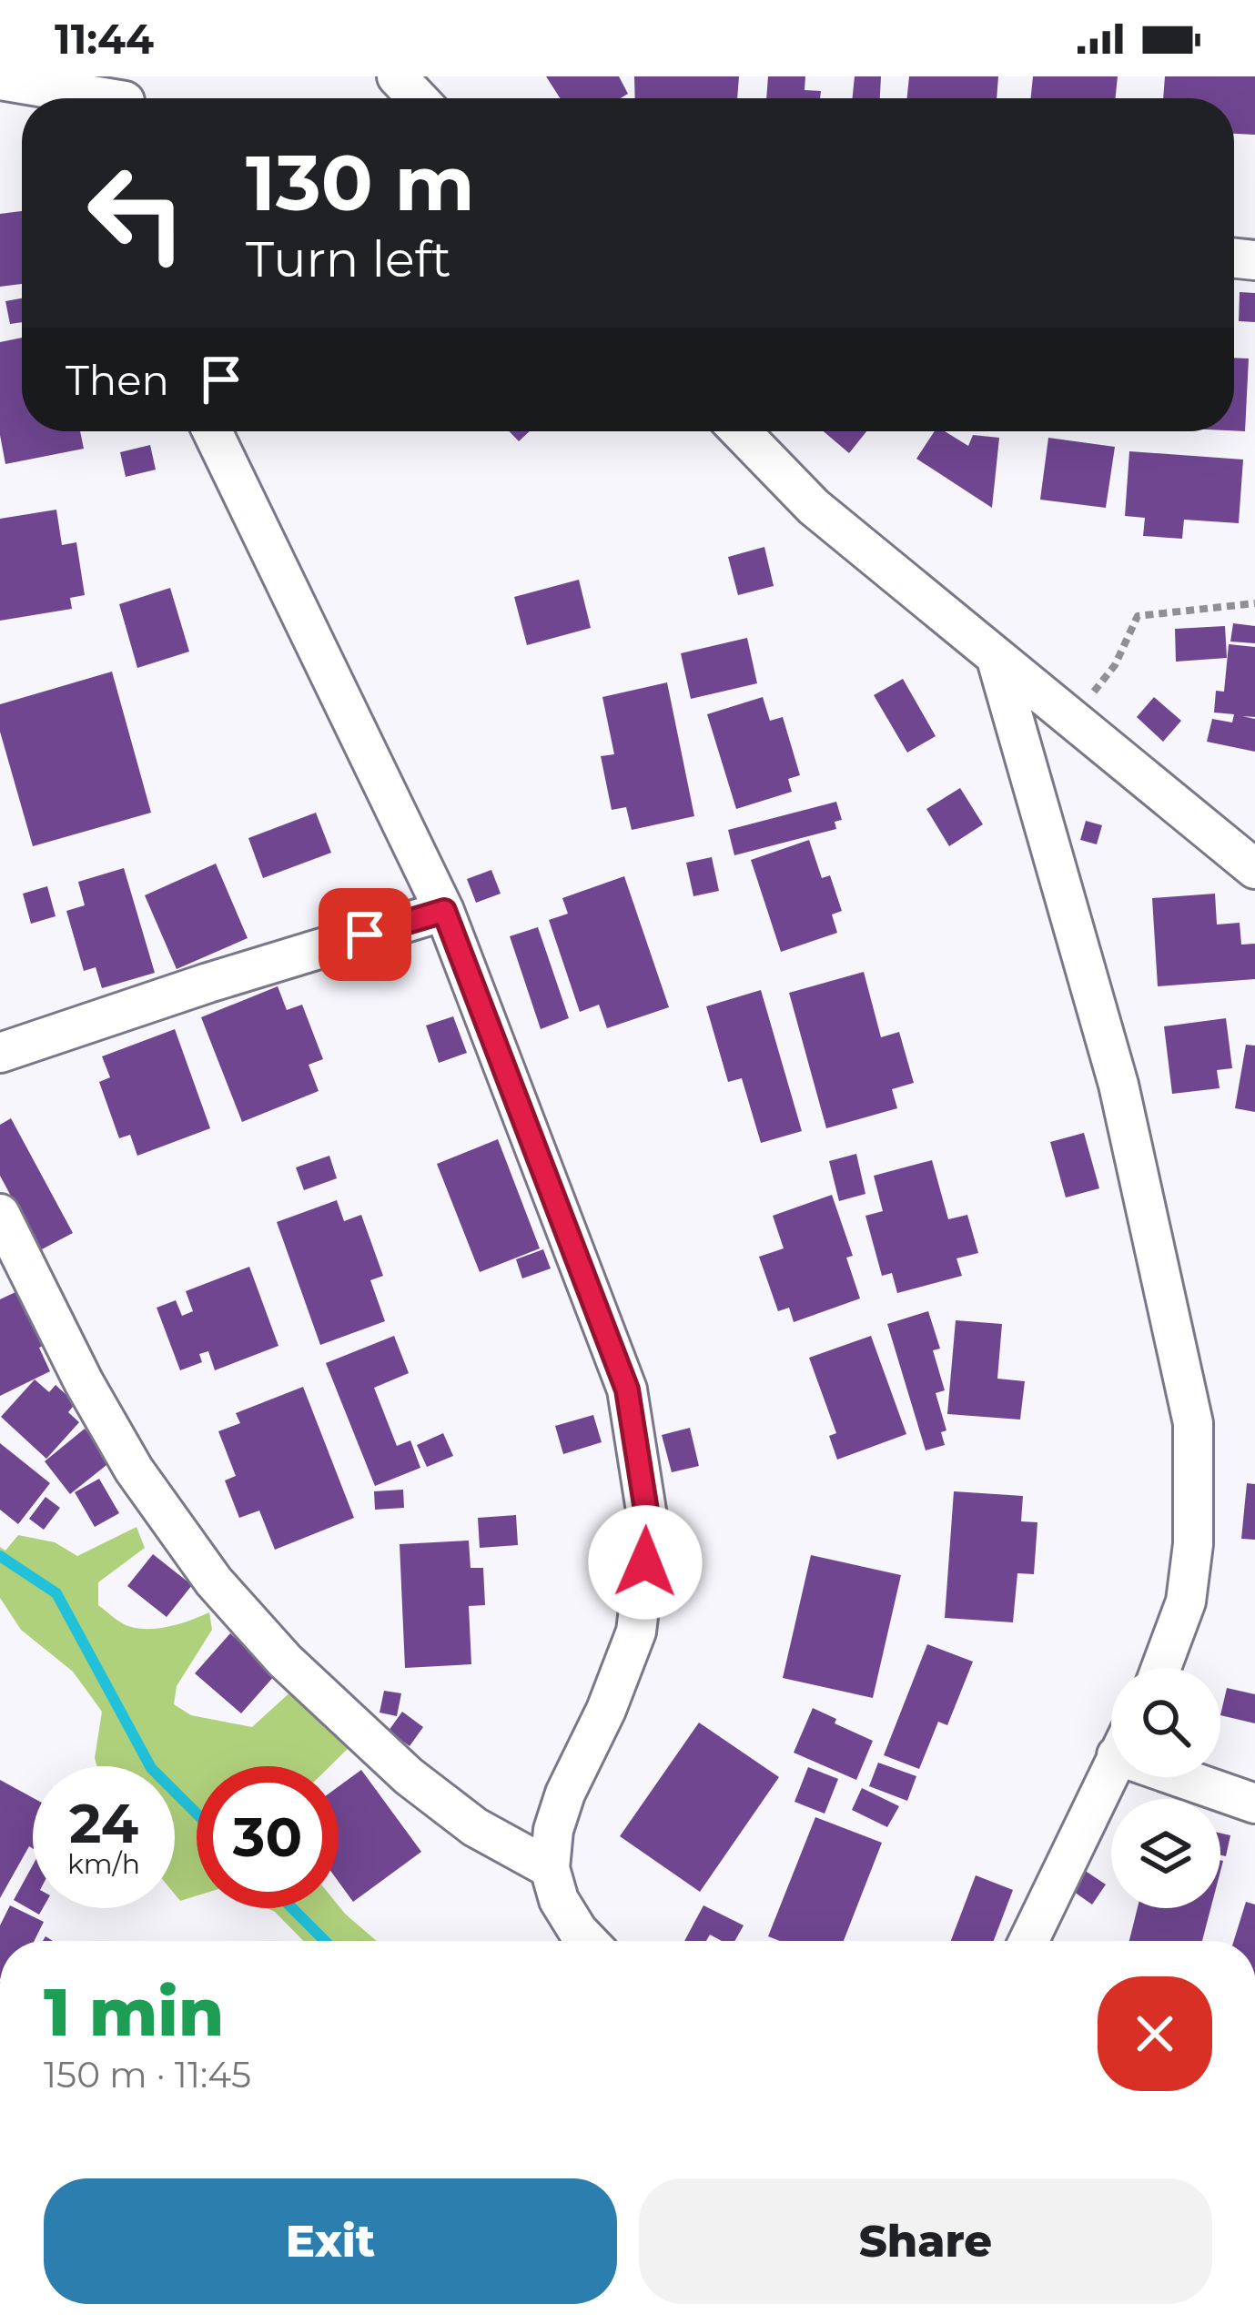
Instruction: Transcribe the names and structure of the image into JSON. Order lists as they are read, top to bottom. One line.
{"page":{"status":"11:44","turn":["130 m","Turn left"],"then":"Then","speed":"24 km/h","limit":"30","heading":["1 min","150 m · 11:45"],"buttons":["Exit","Share"]}}
